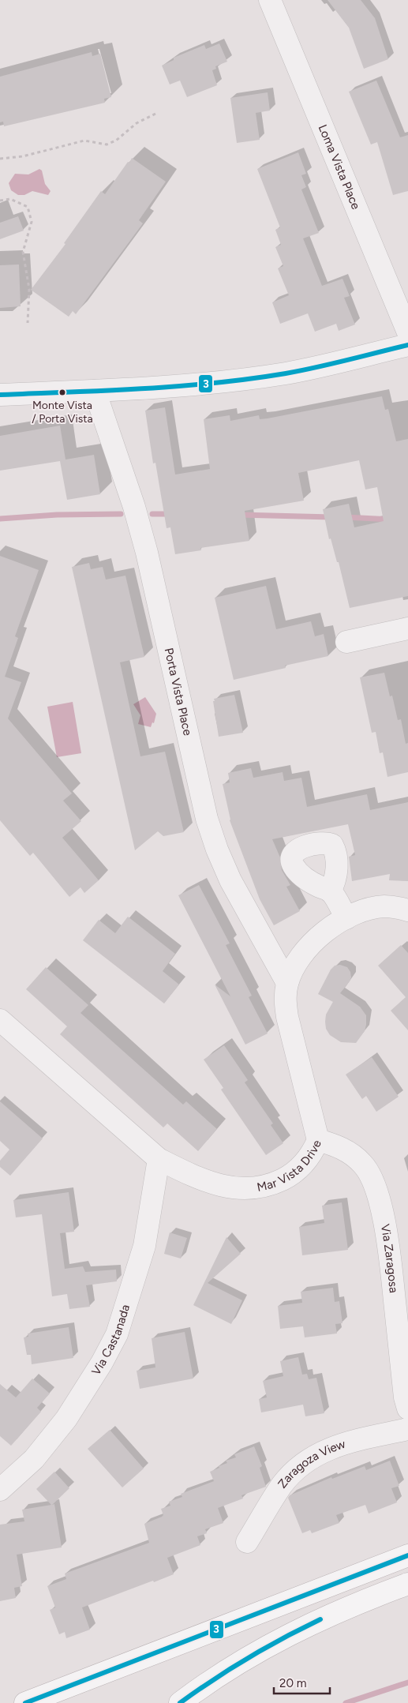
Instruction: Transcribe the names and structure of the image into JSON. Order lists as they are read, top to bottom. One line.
{"streets":{"street":["Loma Vista Place","Porta Vista Place","Mar Vista Drive","Via Zaragosa","Via Castanada","Zaragoza View"]},"crossings":[["Porta Vista Place","Mar Vista Drive"],["Mar Vista Drive","Via Zaragosa"],["Mar Vista Drive","Via Castanada"]],"places":["Monte Vista / Porta Vista"],"lines":["transit line 3"],"scale_bar":"20 m"}
